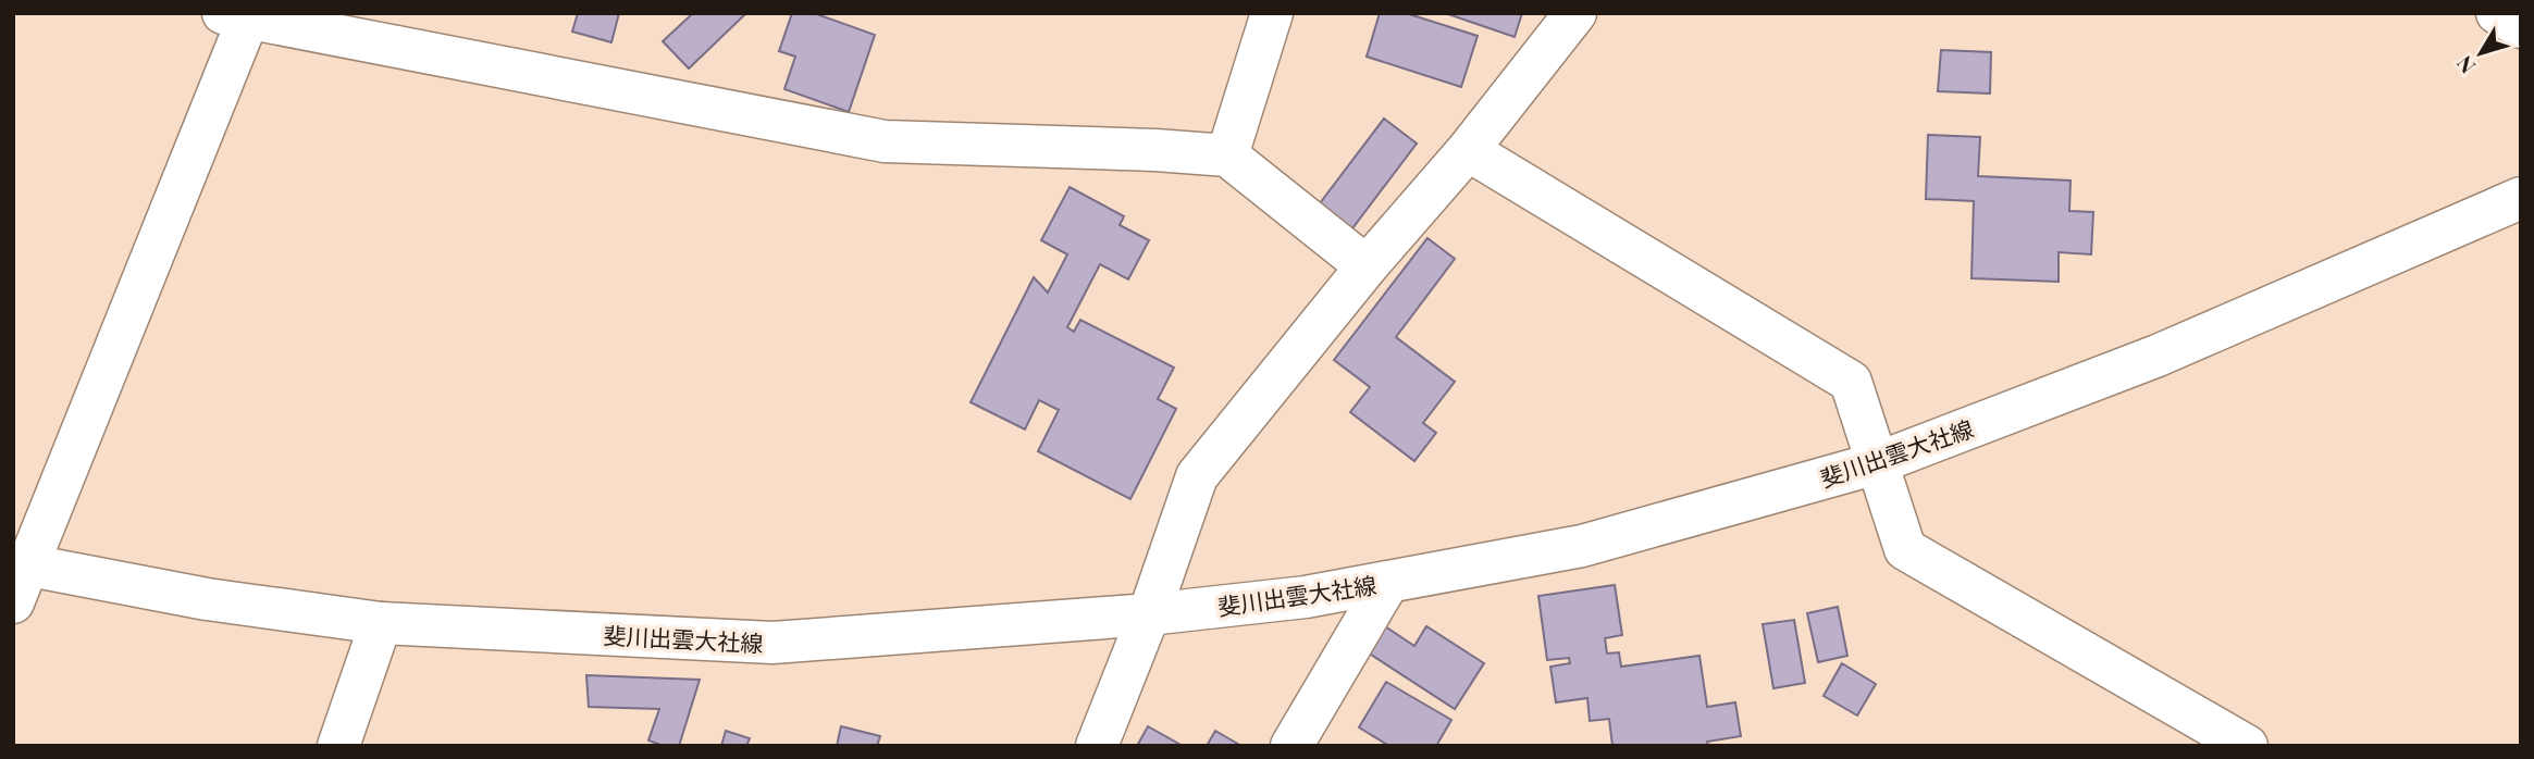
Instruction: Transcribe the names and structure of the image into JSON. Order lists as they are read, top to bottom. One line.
{"streets":{"street":["斐川出雲大社線"]},"north":"bottom left"}
